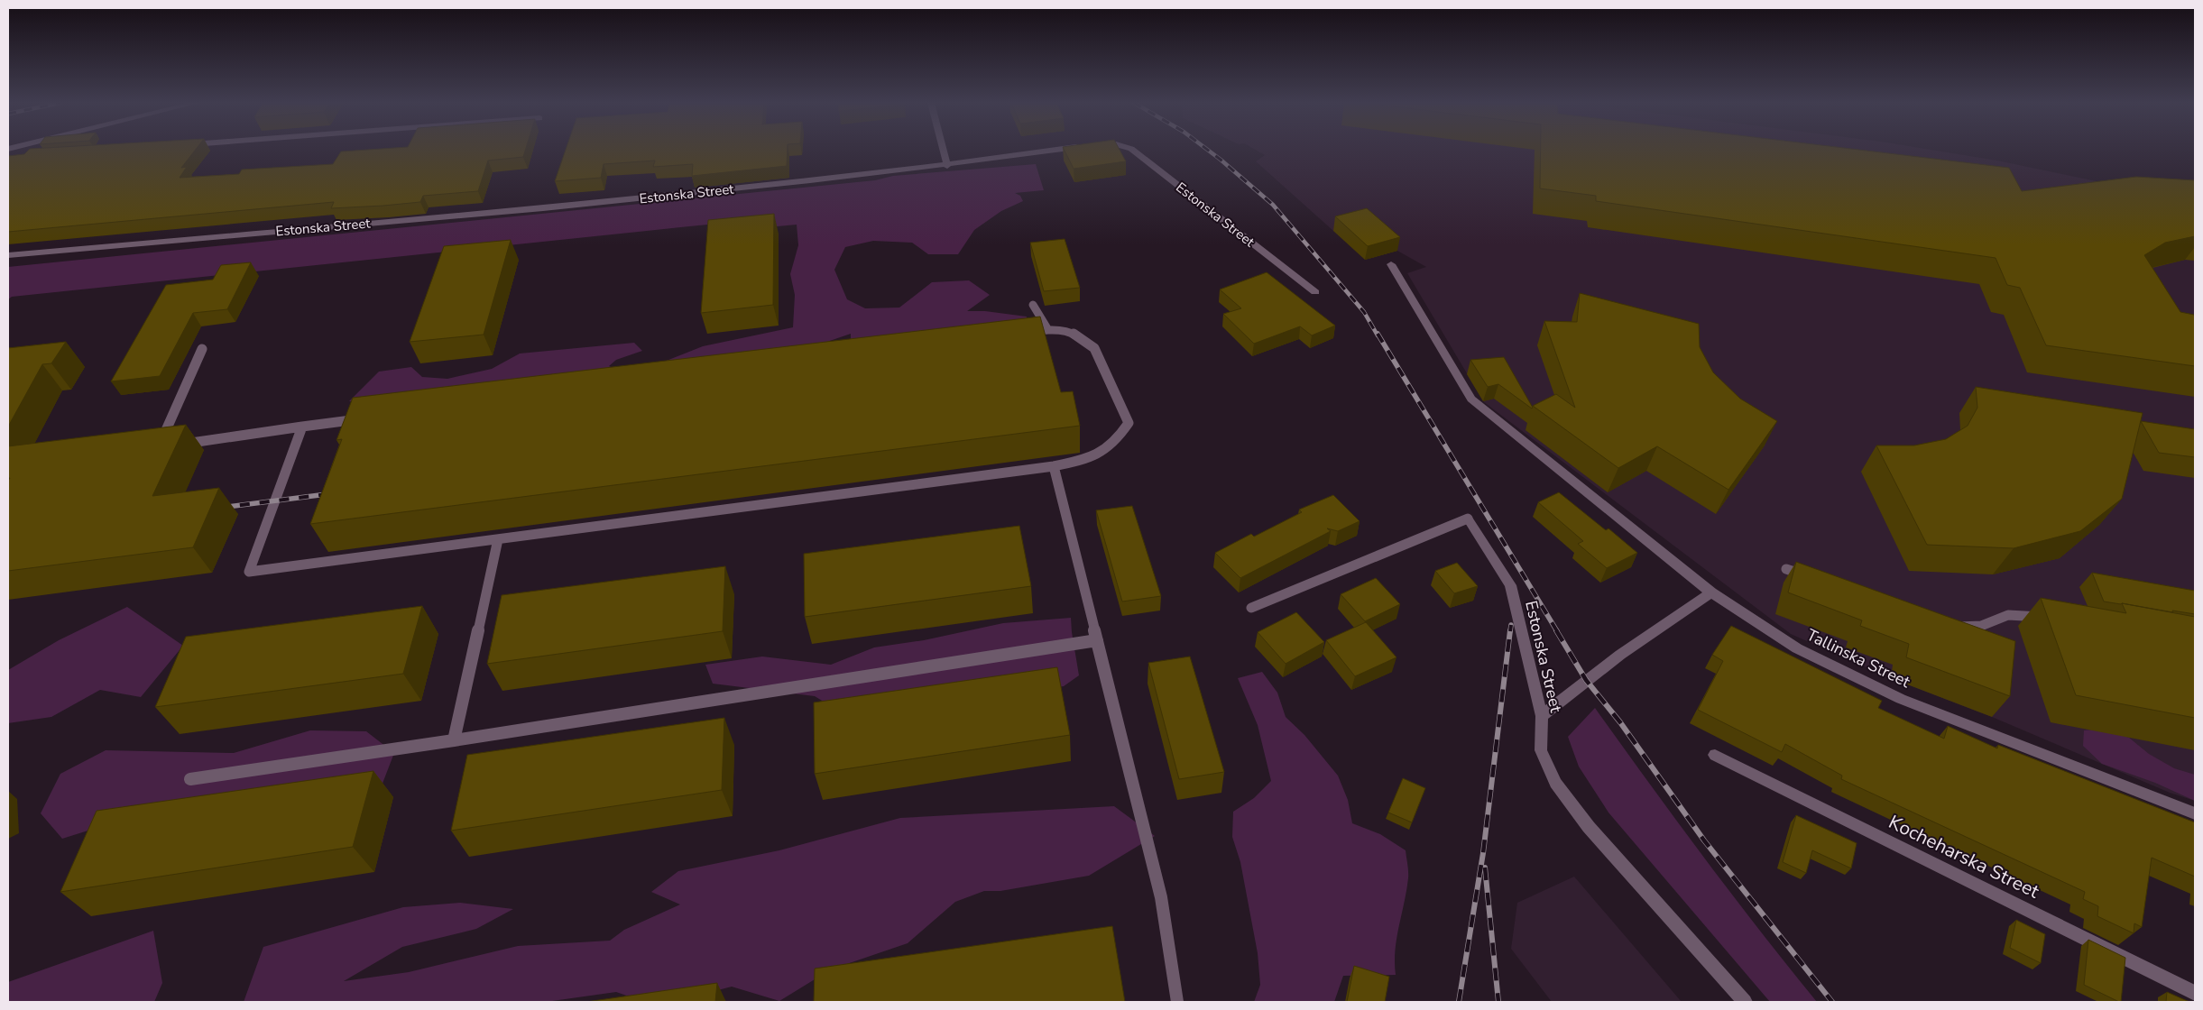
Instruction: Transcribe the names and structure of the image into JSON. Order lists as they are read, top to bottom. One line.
{"streets":{"street":["Estonska Street","Tallinska Street","Kocheharska Street"]}}
